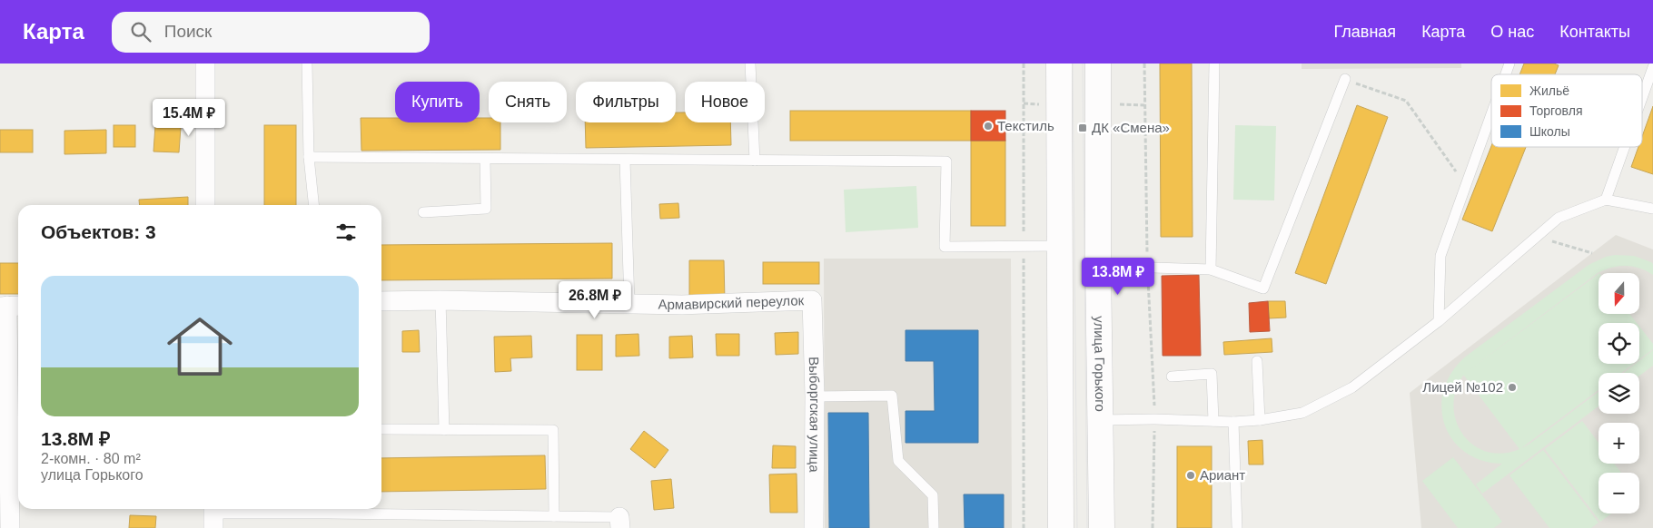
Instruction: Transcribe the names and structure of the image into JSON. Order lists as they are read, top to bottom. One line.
{"streets":{"main road":["улица Горького"],"street":["Армавирский переулок","Выборгская улица"]},"crossings":[["Армавирский переулок","Выборгская улица"]],"places":{"other":["Текстиль","Лицей №102","Ариант"],"transit":["ДК «Смена»"]},"legend":["Жильё","Торговля","Школы"],"north":"bottom","page":{"header":"Карта","search":"Поиск","nav":["Главная","Карта","О нас","Контакты"],"chip":["Купить","Снять","Фильтры","Новое"],"price":["15.4M ₽","13.8M ₽","26.8M ₽"],"heading":"Объектов: 3","list":[{"name":"13.8M ₽","note":"2-комн. · 80 m² · улица Горького"}],"map_buttons":["+","−"]}}
